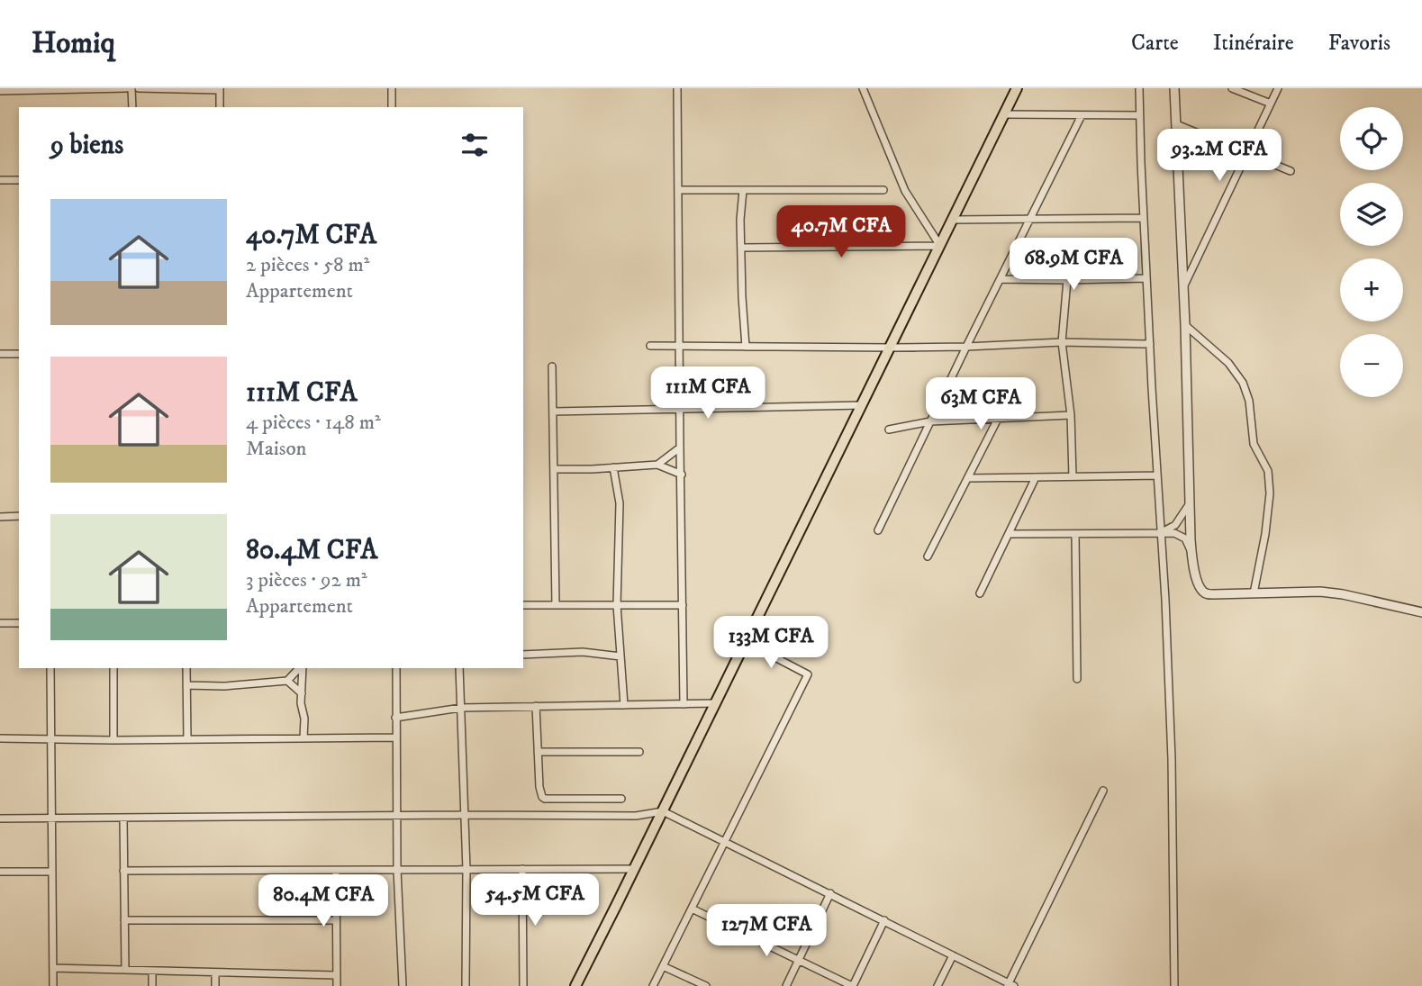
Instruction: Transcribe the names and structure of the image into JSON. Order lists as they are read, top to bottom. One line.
{"page":{"header":"Homiq","nav":["Carte","Itinéraire","Favoris"],"map_buttons":["+","−"],"heading":"9 biens","price":["93.2M CFA","40.7M CFA","68.9M CFA","111M CFA","63M CFA","133M CFA","54.5M CFA","80.4M CFA","127M CFA"],"list":[{"name":"40.7M CFA","note":"2 pièces · 58 m² · Appartement"},{"name":"111M CFA","note":"4 pièces · 148 m² · Maison"},{"name":"80.4M CFA","note":"3 pièces · 92 m² · Appartement"}]}}
